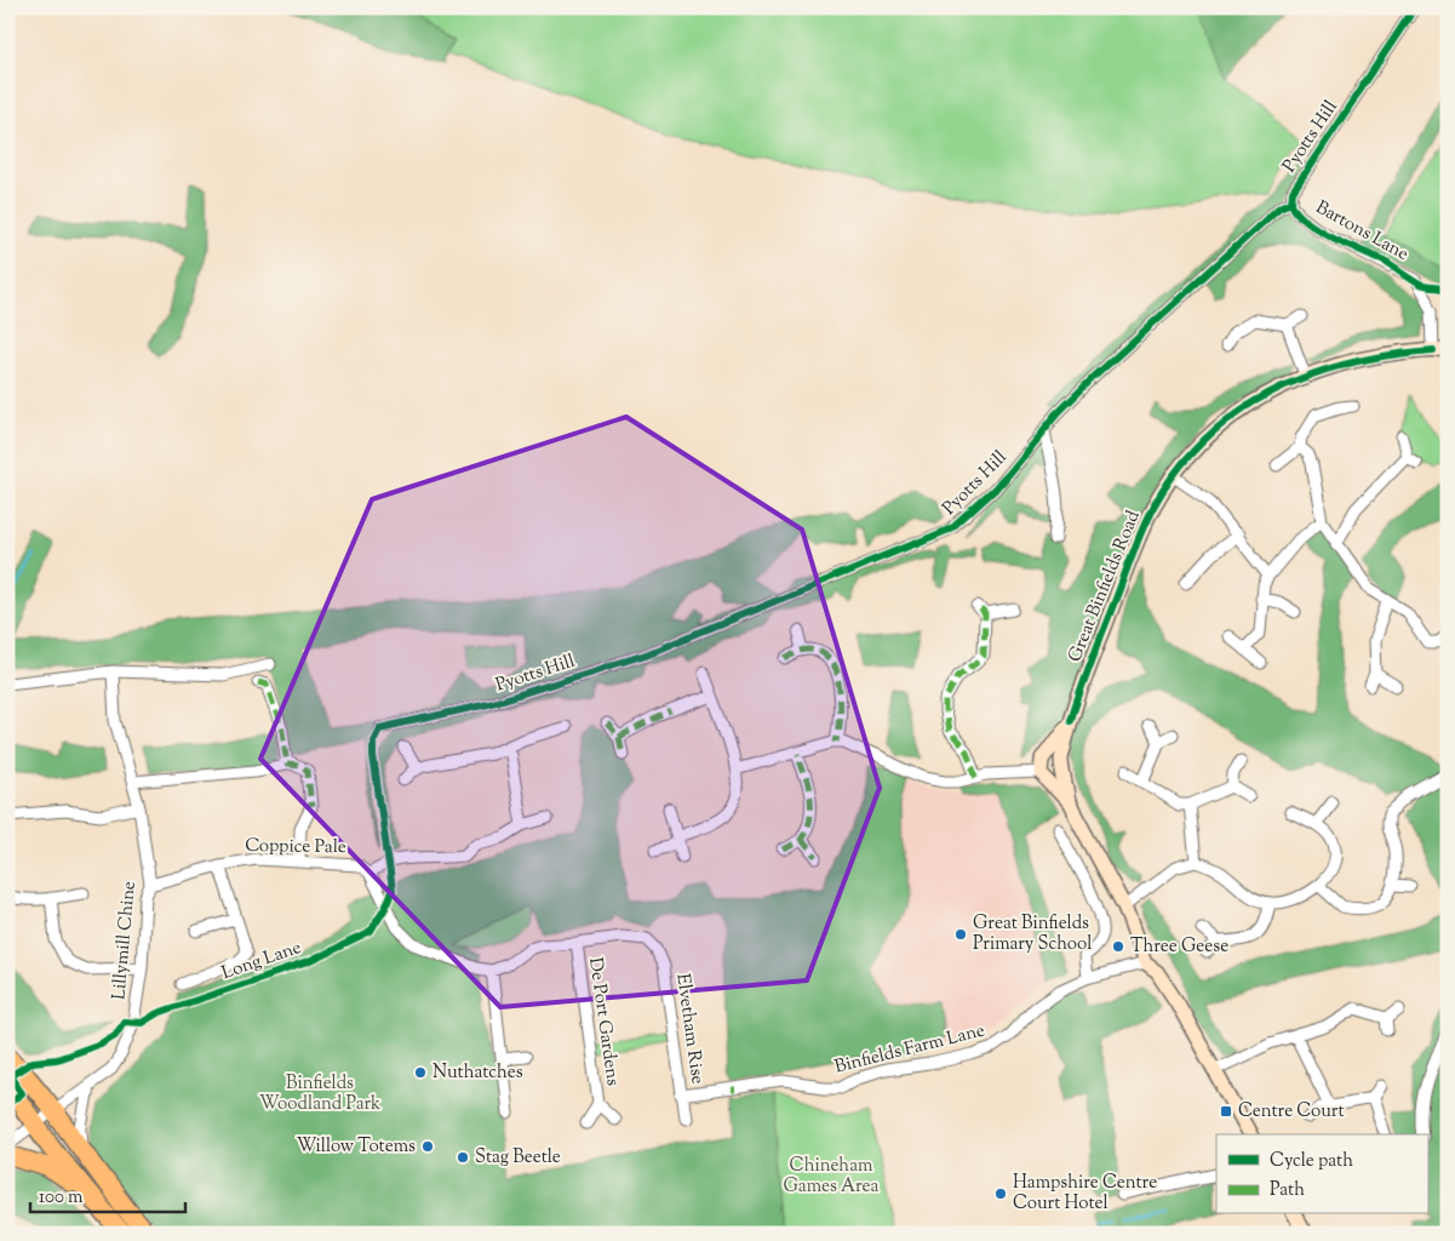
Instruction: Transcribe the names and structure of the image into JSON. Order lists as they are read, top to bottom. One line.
{"streets":{"street":["Pyotts Hill","Bartons Lane","Great Binfields Road","Coppice Pale","Lillymill Chine","De Port Gardens","Elvetham Rise","Binfields Farm Lane"],"cycle path":["Long Lane"]},"crossings":[["Pyotts Hill","Bartons Lane"],["Bartons Lane","Great Binfields Road"],["Great Binfields Road","Binfields Farm Lane"],["Coppice Pale","Lillymill Chine"],["De Port Gardens","Elvetham Rise"],["Elvetham Rise","Binfields Farm Lane"]],"parks":["Binfields Woodland Park","Chineham Games Area"],"places":{"other":["Great Binfields Primary School","Three Geese","Nuthatches","Willow Totems","Stag Beetle","Hampshire Centre Court Hotel"],"transit":["Centre Court"]},"legend":["Cycle path","Path"],"scale_bar":"100 m"}
